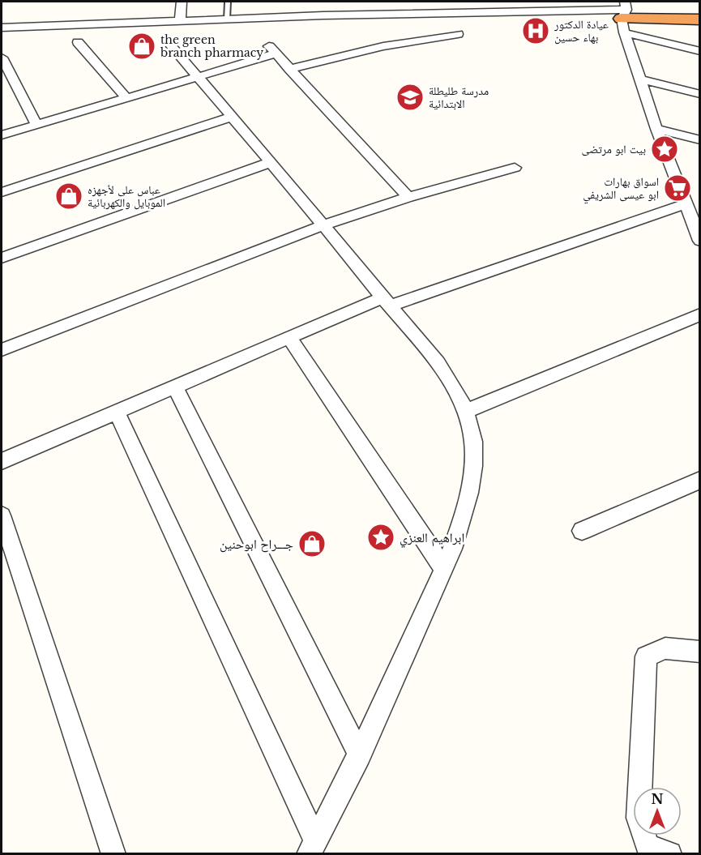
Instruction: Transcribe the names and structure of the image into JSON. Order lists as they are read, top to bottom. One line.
{"places":{"hospital":["عيادة الدكتور بهاء حسين"],"shop":["the green branch pharmacy","عباس علي لأجهزه الموبايل والكهربائية","جـــراح ابوحنين"],"school or university":["مدرسة طليطلة الابتدائية"],"place":["بيت ابو مرتضى","ابراهيم العنزي"],"supermarket":["اسواق بهارات ابو عيسى الشريفي"]},"north":"top"}
